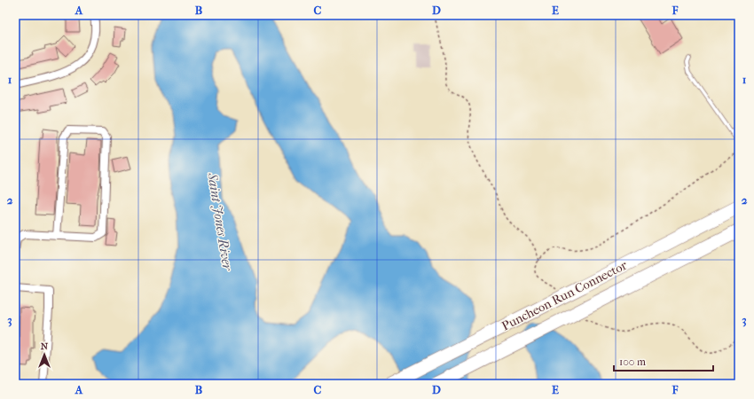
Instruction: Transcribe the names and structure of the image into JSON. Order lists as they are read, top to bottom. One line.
{"streets":{"highway":["Puncheon Run Connector"]},"water":["Saint Jones River"],"scale_bar":"100 m","north":"top","grid":{"columns":["A","B","C","D","E","F"],"rows":["1","2","3"]}}
